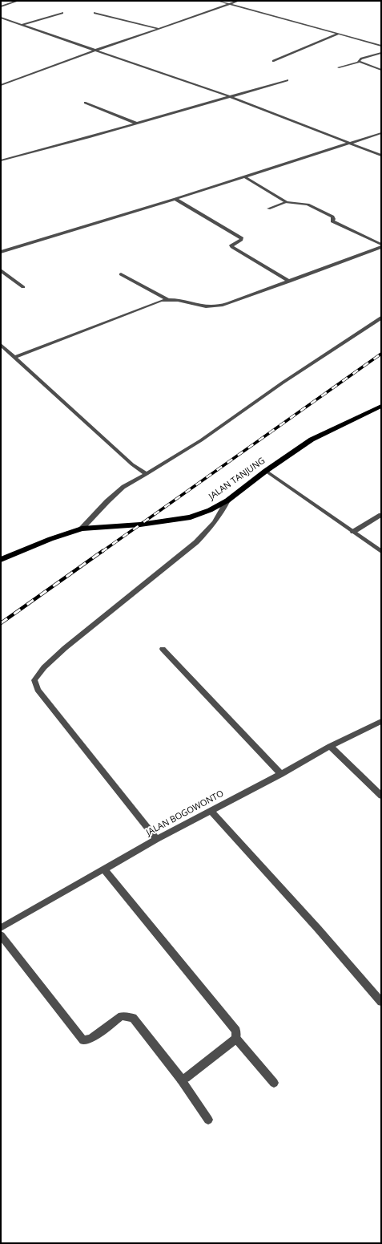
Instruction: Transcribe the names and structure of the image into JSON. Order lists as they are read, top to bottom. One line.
{"streets":{"main road":["JALAN TANJUNG"],"street":["JALAN BOGOWONTO"]}}
